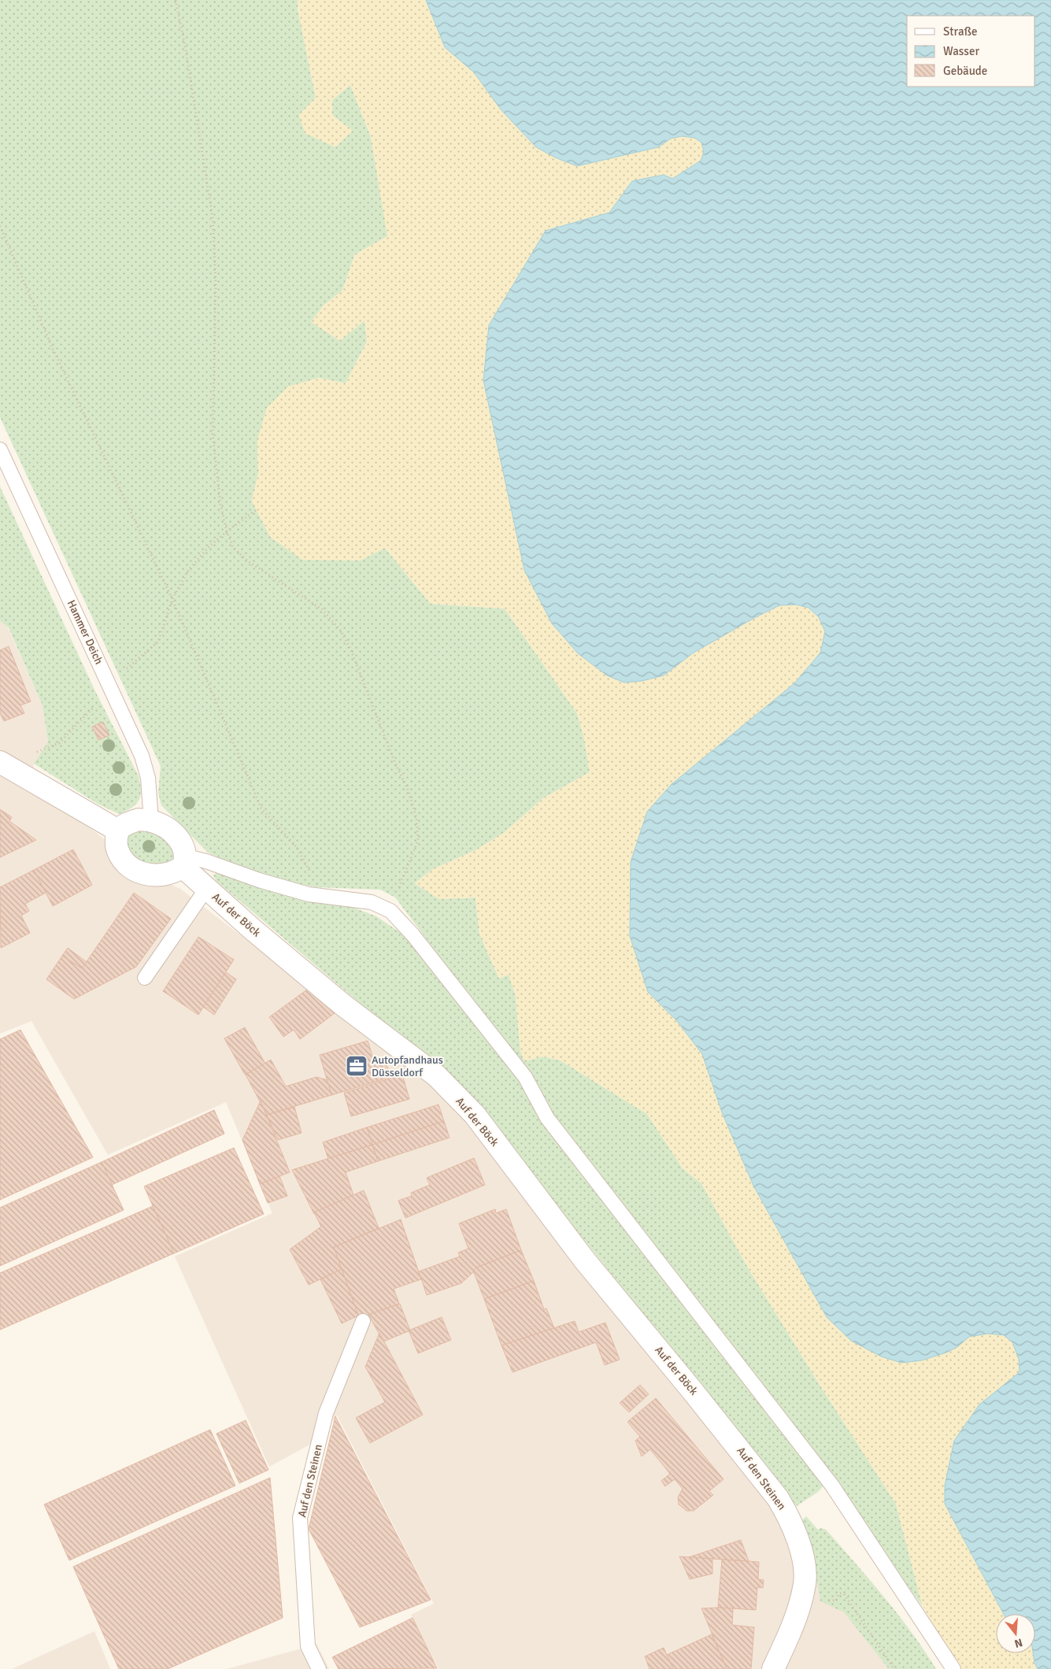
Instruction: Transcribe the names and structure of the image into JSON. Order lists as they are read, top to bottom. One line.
{"streets":{"street":["Auf der Böck","Auf den Steinen"],"lane":["Hammer Deich"]},"crossings":[["Hammer Deich","Auf der Böck"],["Auf der Böck","Auf den Steinen"]],"places":{"office":["Autopfandhaus Düsseldorf"]},"legend":["Straße","Wasser","Gebäude"],"north":"bottom"}
